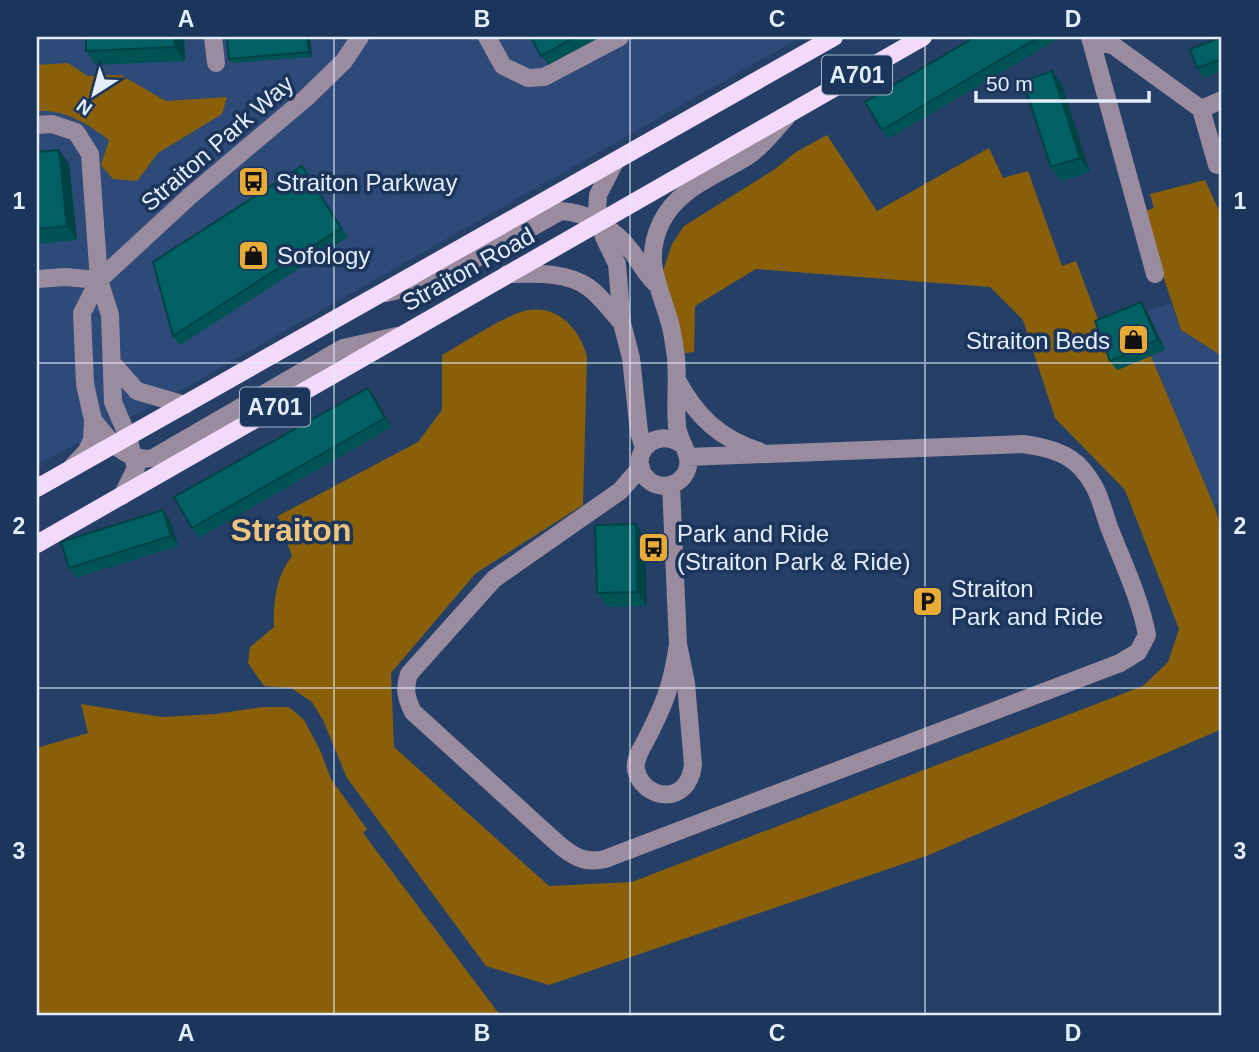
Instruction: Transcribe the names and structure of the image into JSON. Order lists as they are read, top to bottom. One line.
{"streets":{"main road":["A701","Straiton Road"],"street":["Straiton Park Way"]},"crossings":[["Straiton Park Way","Straiton Road"]],"districts":["Straiton"],"places":{"bus stop":["Straiton Parkway","Park and Ride (Straiton Park & Ride)"],"shop":["Sofology","Straiton Beds"],"parking":["Straiton Park and Ride"]},"scale_bar":"50 m","north":"bottom left","grid":{"columns":["A","B","C","D"],"rows":["1","2","3"]}}
